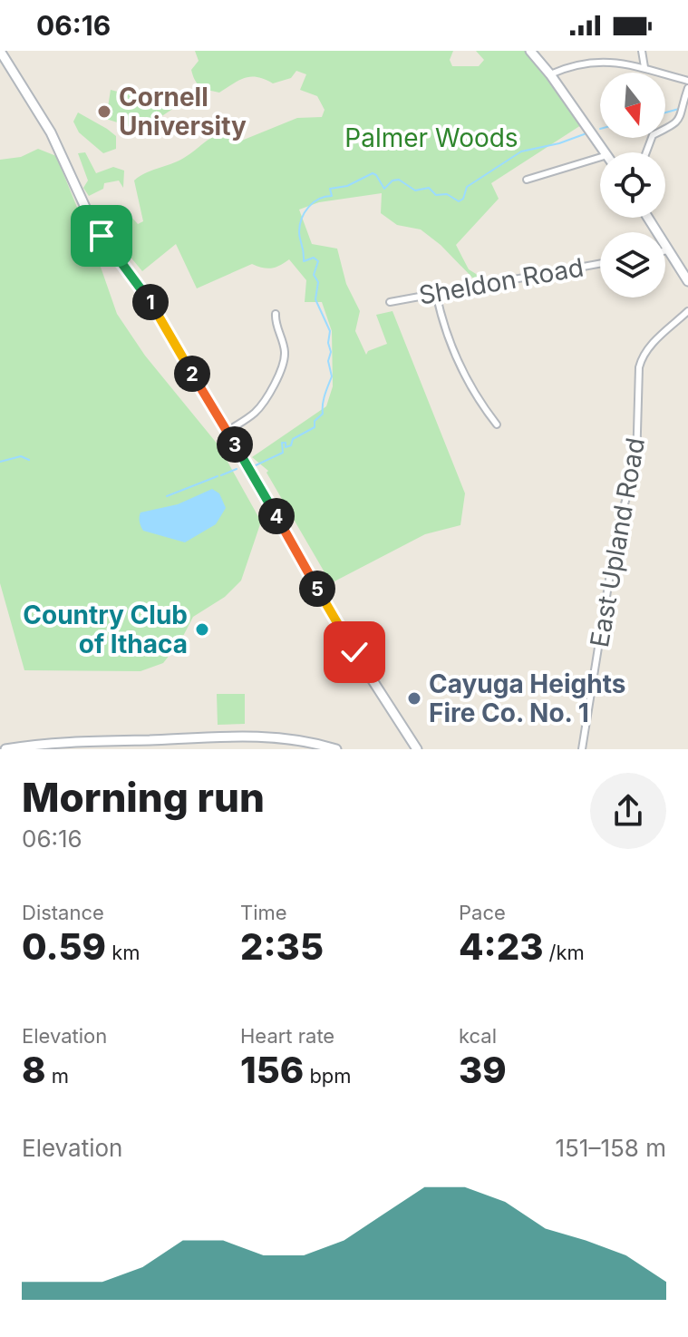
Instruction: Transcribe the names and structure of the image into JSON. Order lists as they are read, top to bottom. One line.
{"streets":{"street":["Sheldon Road","East Upland Road"]},"parks":["Palmer Woods"],"places":["Cornell University","Country Club of Ithaca","Cayuga Heights Fire Co. No. 1"],"north":"bottom","page":{"status":"06:16","pins":["1","2","3","4","5"],"heading":["Morning run","06:16"],"stats":[["Distance","0.59 km"],["Time","2:35"],["Pace","4:23 /km"],["Elevation","8 m"],["Heart rate","156 bpm"],["kcal","39"]],"chart":["Elevation","151–158 m"]}}
